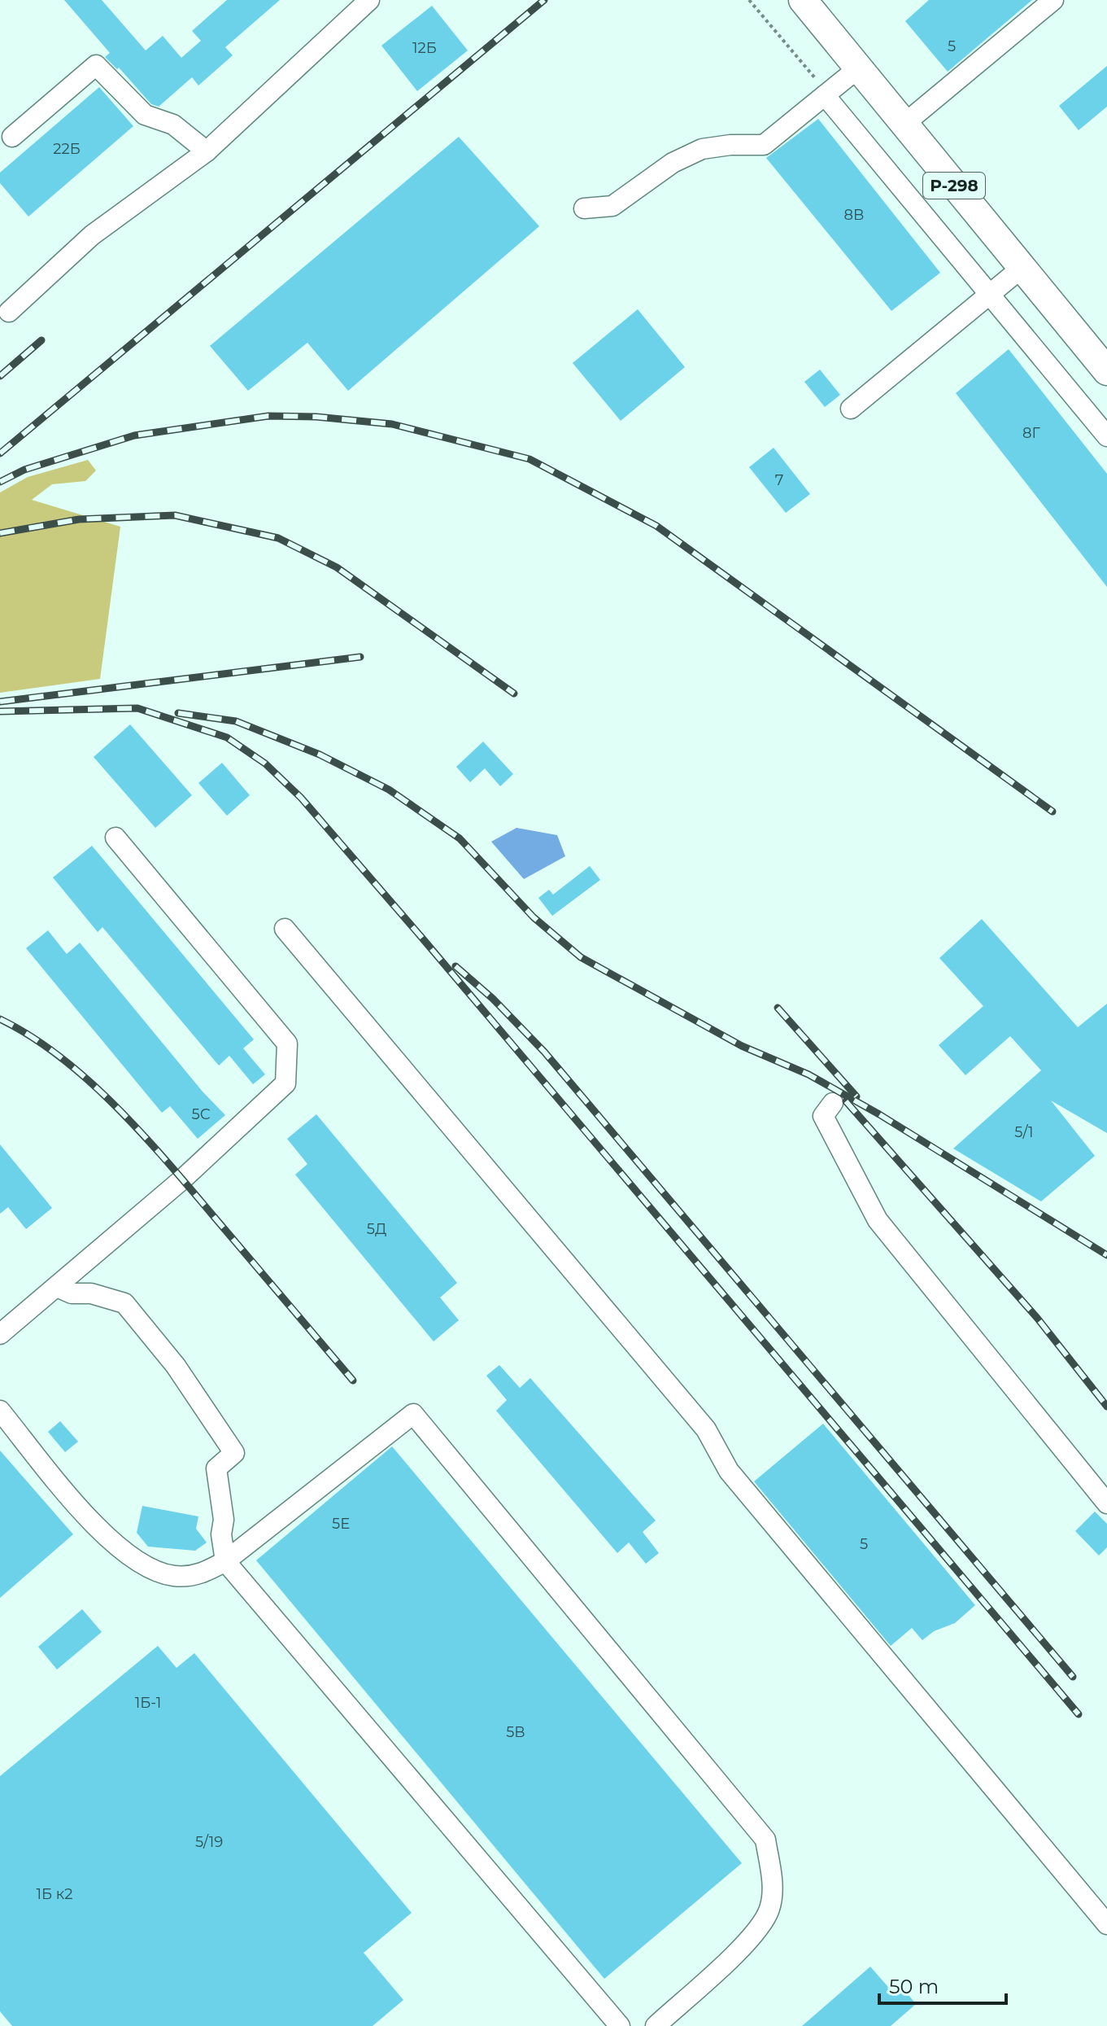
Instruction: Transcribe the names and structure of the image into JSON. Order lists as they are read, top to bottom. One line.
{"streets":{"highway":["Р-298"]},"house_numbers":["5","12Б","22Б","8В","8Г","7","5С","5/1","5Д","5Е","5","1Б-1","5В","5/19","1Б к2"],"scale_bar":"50 m"}
